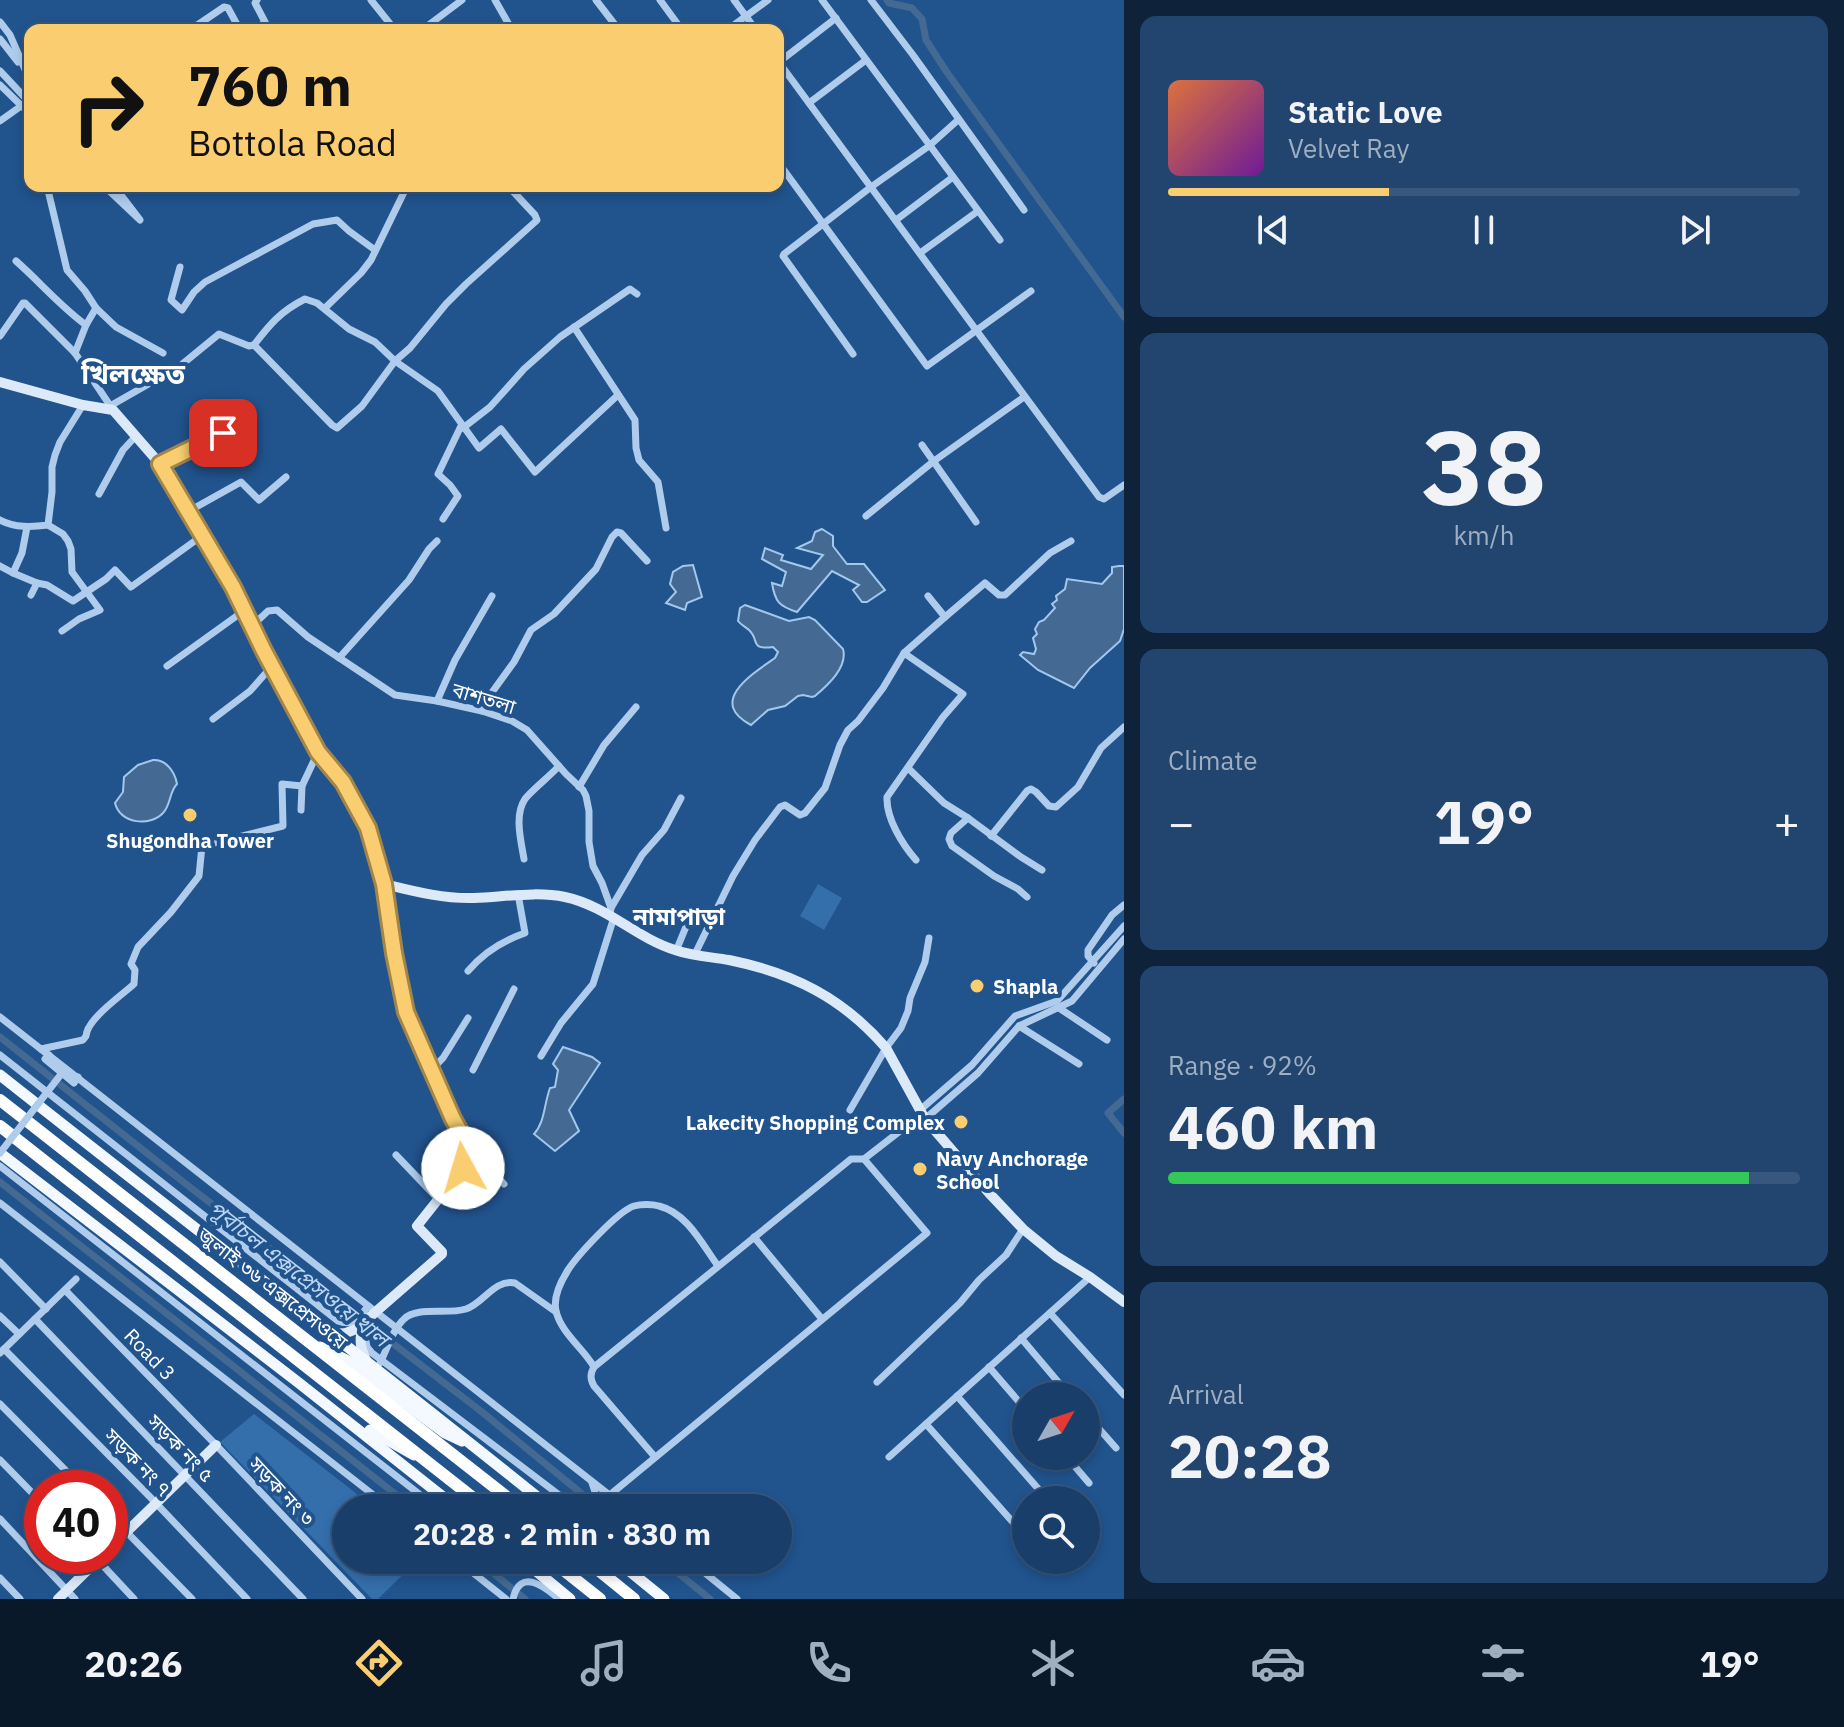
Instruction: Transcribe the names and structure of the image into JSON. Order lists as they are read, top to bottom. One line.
{"streets":{"highway":["জুলাই ৩৬ এক্সপ্রেসওয়ে"],"street":["বাশতলা","Road 3","সড়ক নং ৫","সড়ক নং ৭","সড়ক নং ৩"]},"crossings":[["Road 3","সড়ক নং ৩"]],"districts":["খিলক্ষেত","নামাপাড়া"],"water":["পূর্বাচল এক্সপ্রেসওয়ে খাল"],"places":["Shugondha Tower","Shapla","Lakecity Shopping Complex","Navy Anchorage School"],"north":"top right","page":{"turn":["760 m","Bottola Road"],"song":["Static Love","Velvet Ray"],"tile":[["38","km/h"],"Climate",["Range · 92%","460 km"],["Arrival","20:28"]],"heat":["−","19°","+"],"limit":"40","trip":"20:28 · 2 min · 830 m","tabs":["20:26","19°"]}}
